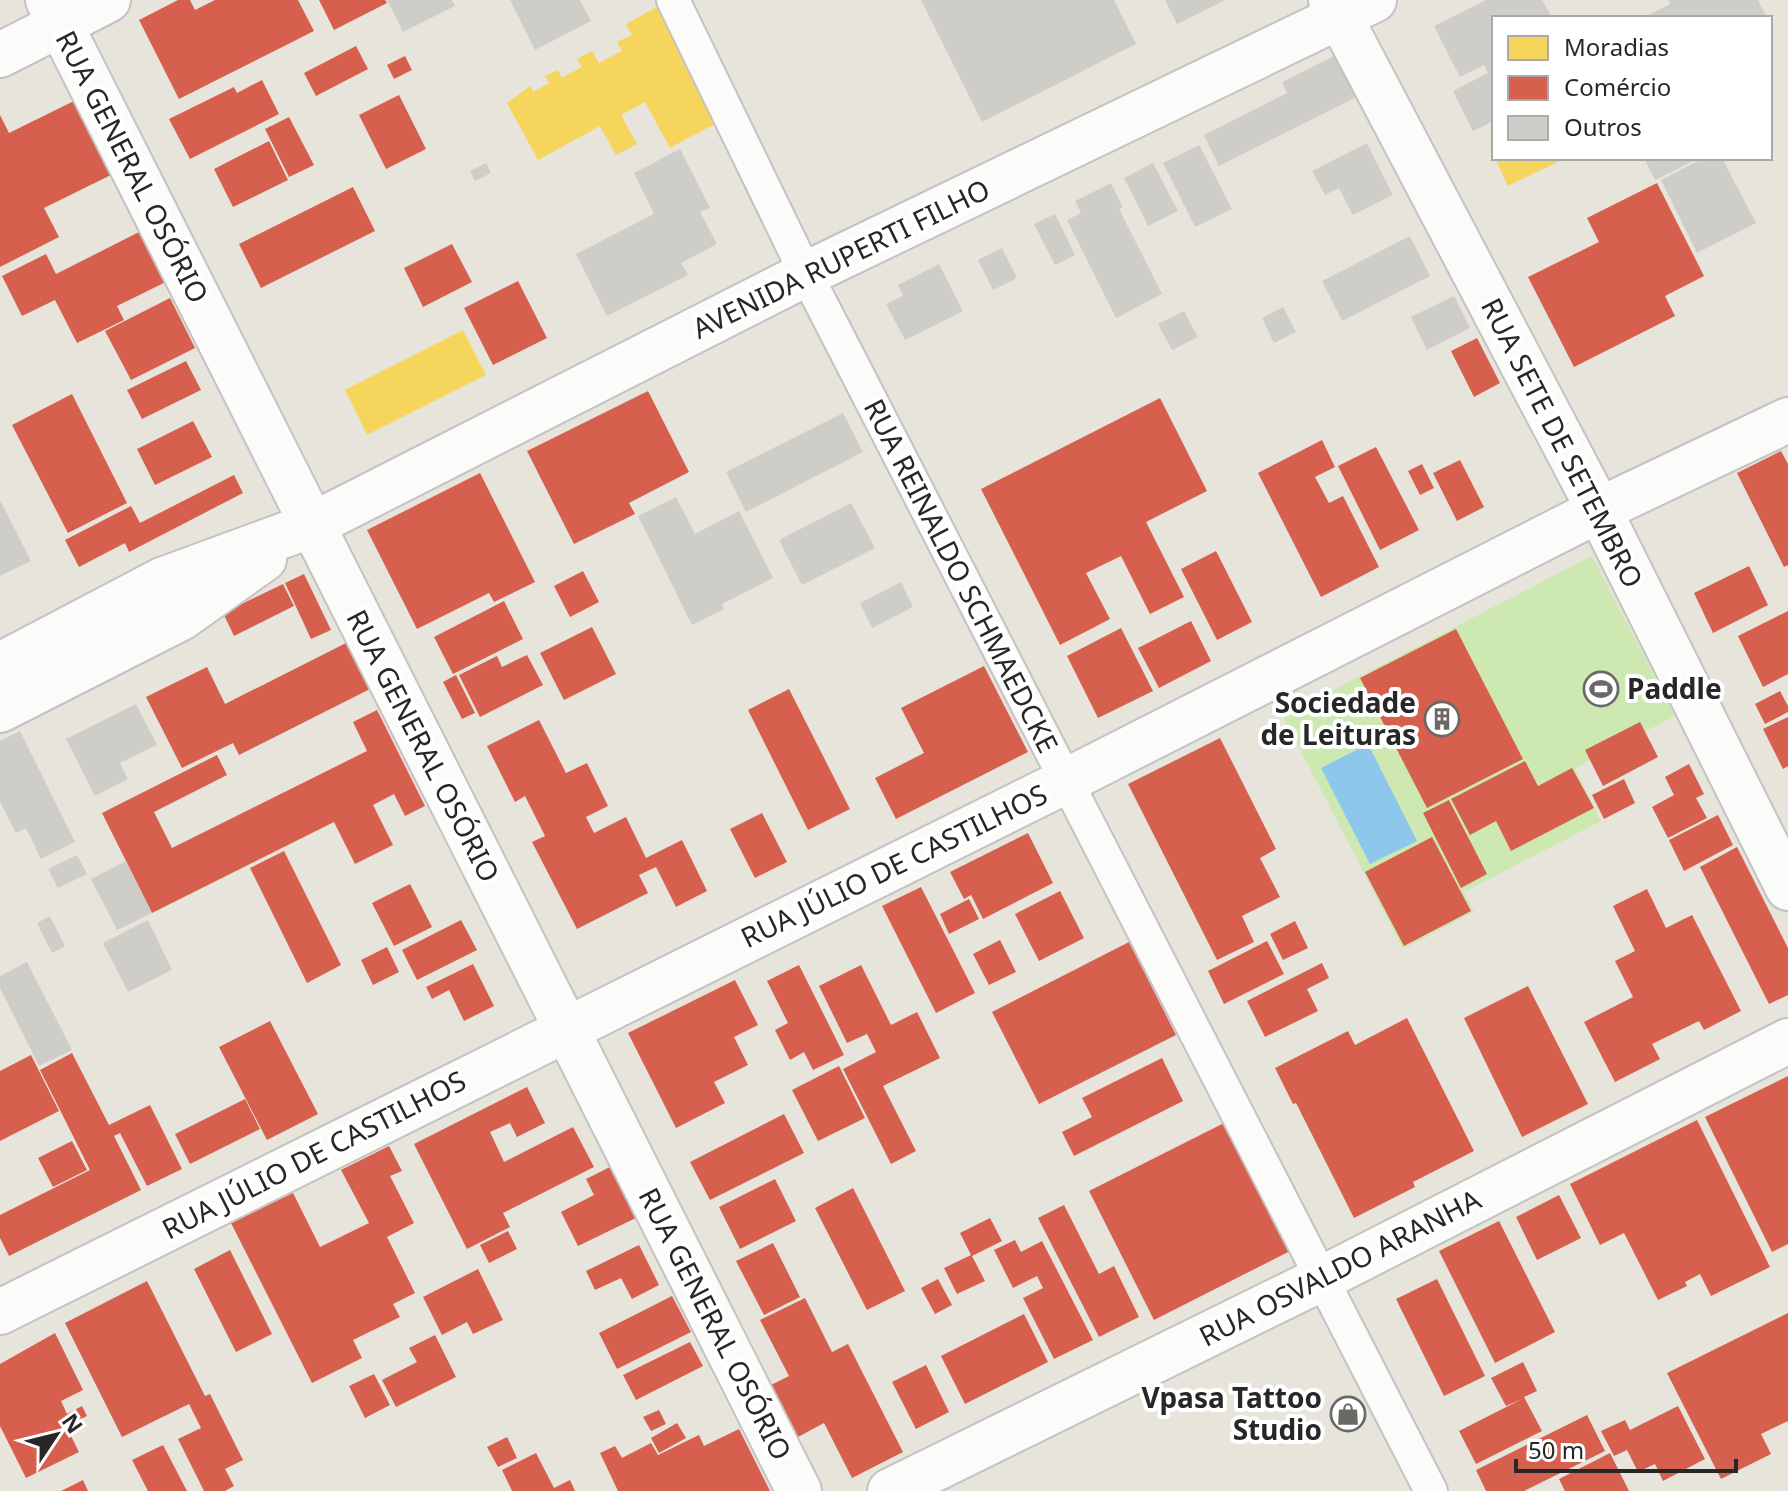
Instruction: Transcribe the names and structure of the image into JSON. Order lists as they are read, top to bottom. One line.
{"streets":{"street":["RUA GENERAL OSÓRIO","AVENIDA RUPERTI FILHO","RUA SETE DE SETEMBRO","RUA REINALDO SCHMAEDCKE","RUA JÚLIO DE CASTILHOS","RUA OSVALDO ARANHA"]},"crossings":[["RUA GENERAL OSÓRIO","AVENIDA RUPERTI FILHO"],["RUA GENERAL OSÓRIO","RUA JÚLIO DE CASTILHOS"],["AVENIDA RUPERTI FILHO","RUA SETE DE SETEMBRO"],["AVENIDA RUPERTI FILHO","RUA REINALDO SCHMAEDCKE"],["RUA SETE DE SETEMBRO","RUA JÚLIO DE CASTILHOS"],["RUA REINALDO SCHMAEDCKE","RUA JÚLIO DE CASTILHOS"],["RUA REINALDO SCHMAEDCKE","RUA OSVALDO ARANHA"]],"places":{"sports":["Paddle"],"building":["Sociedade de Leituras"],"shop":["Vpasa Tattoo Studio"]},"legend":["Moradias","Comércio","Outros"],"scale_bar":"50 m","north":"top right"}
